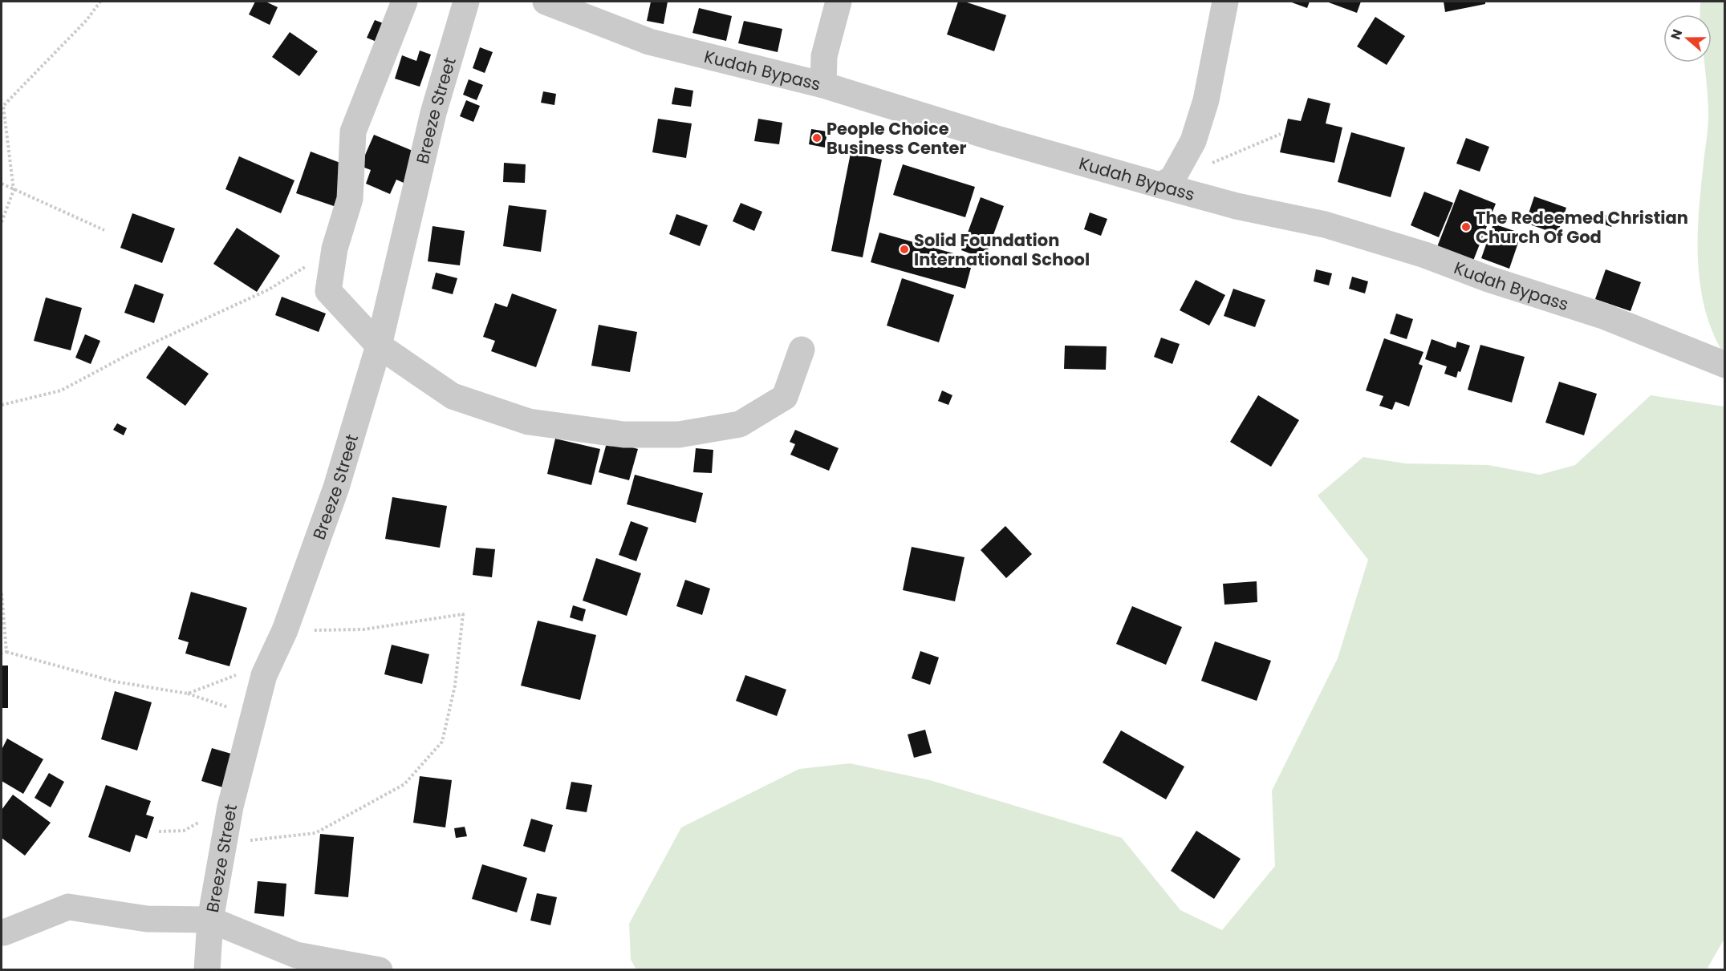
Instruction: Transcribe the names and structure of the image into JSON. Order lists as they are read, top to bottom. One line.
{"streets":{"street":["Kudah Bypass","Breeze Street"]},"places":["People Choice Business Center","The Redeemed Christian Church Of God","Solid Foundation International School"],"north":"left"}
